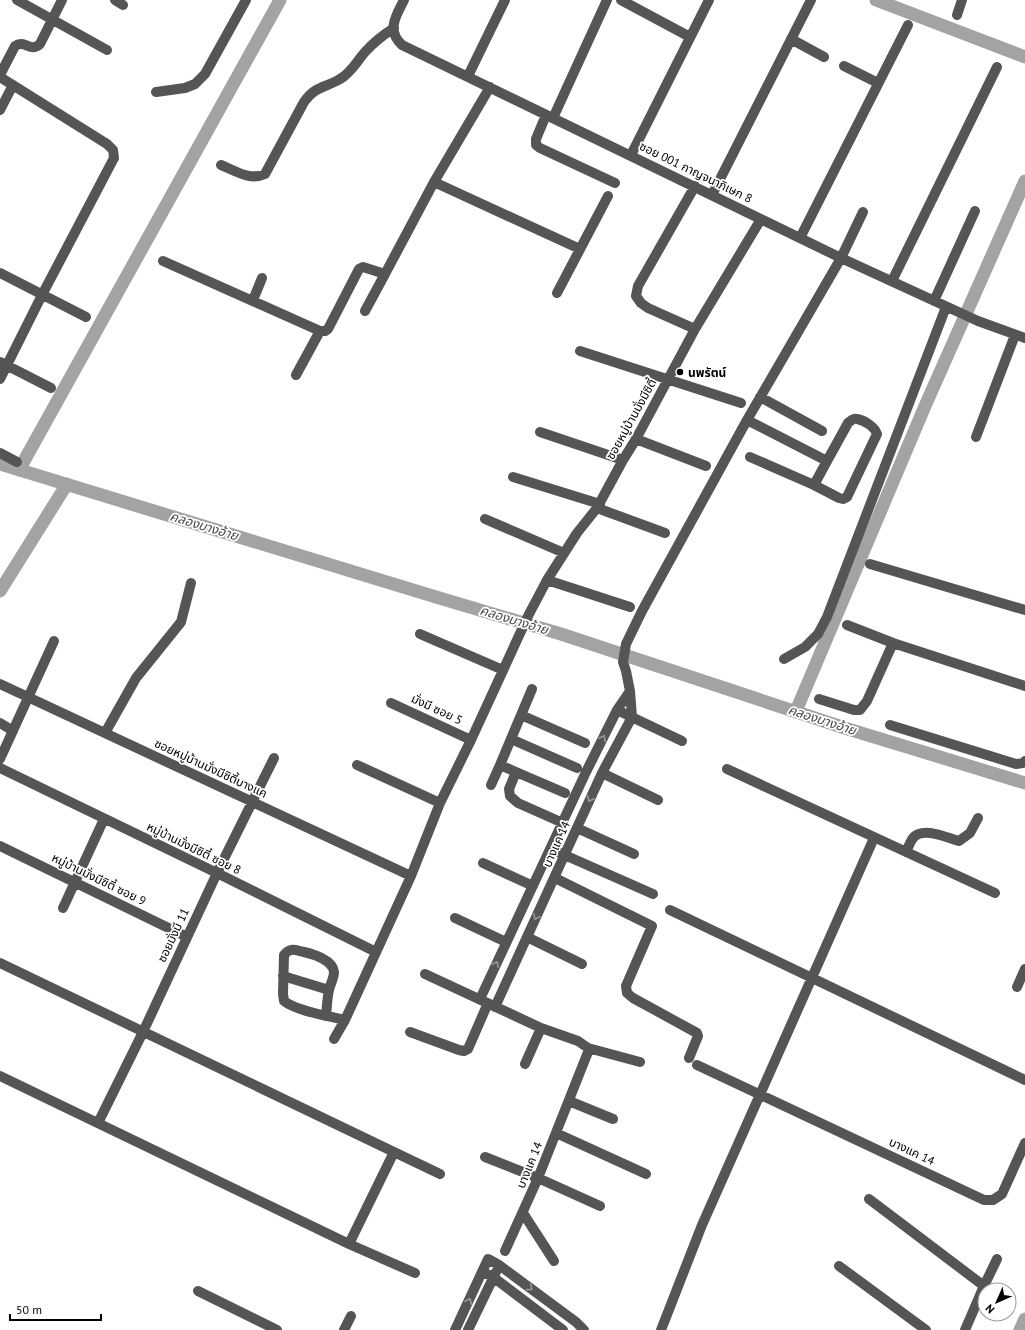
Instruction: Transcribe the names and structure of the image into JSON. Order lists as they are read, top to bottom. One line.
{"streets":{"street":["ซอย 001 กาญจนาภิเษก 8","ซอยหมู่บ้านมั่งมีซิตี้","มั่งมี ซอย 5","ซอยหมู่บ้านมั่งมีซิตี้บางแค","บางแค 14","หมู่บ้านมั่งมีซิตี้ ซอย 8","หมู่บ้านมั่งมีซิตี้ ซอย 9","ซอยมั่งมี 11"]},"crossings":[["ซอย 001 กาญจนาภิเษก 8","ซอยหมู่บ้านมั่งมีซิตี้"],["ซอยหมู่บ้านมั่งมีซิตี้บางแค","ซอยมั่งมี 11"],["หมู่บ้านมั่งมีซิตี้ ซอย 8","ซอยมั่งมี 11"],["หมู่บ้านมั่งมีซิตี้ ซอย 9","ซอยมั่งมี 11"]],"water":["คลองบางอ้าย"],"places":["นพรัตน์"],"scale_bar":"50 m","north":"bottom left"}
